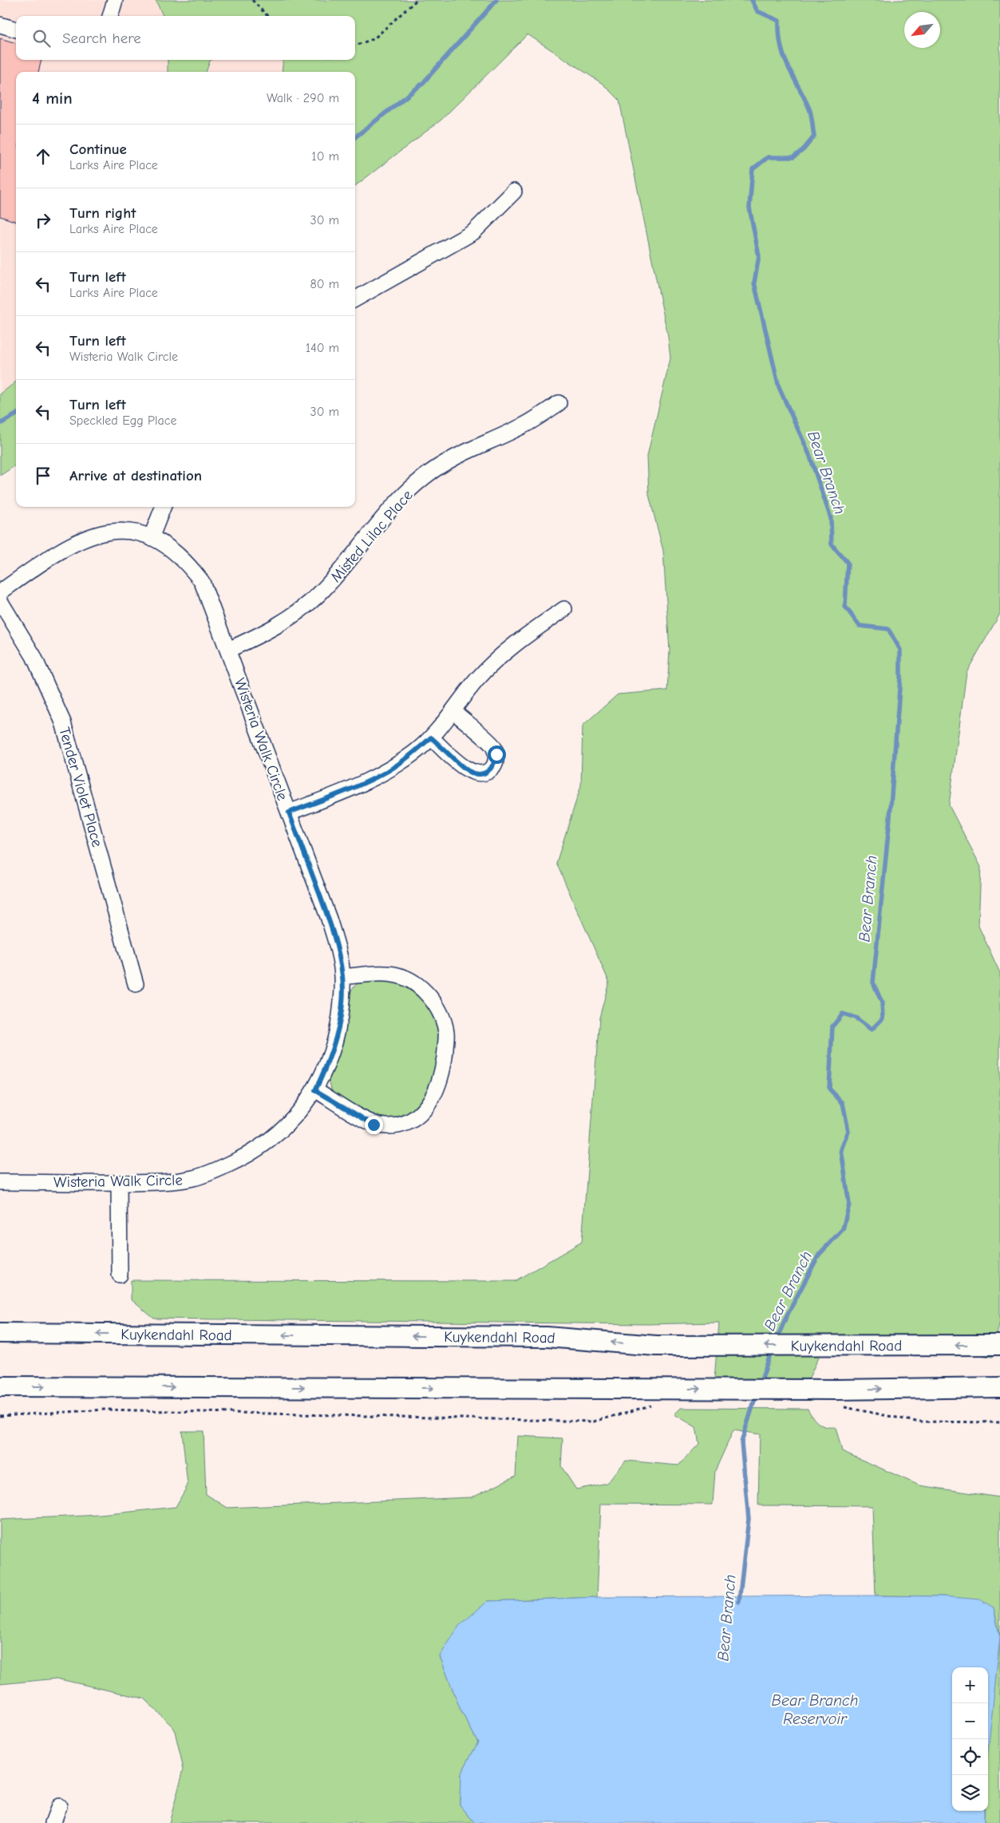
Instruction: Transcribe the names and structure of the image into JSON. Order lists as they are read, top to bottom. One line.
{"streets":{"main road":["Kuykendahl Road"],"street":["Misted Lilac Place","Wisteria Walk Circle","Tender Violet Place"]},"crossings":[["Misted Lilac Place","Wisteria Walk Circle"]],"water":["Bear Branch","Bear Branch Reservoir"],"north":"bottom left","page":{"search":"Search here","heading":["4 min","Walk · 290 m"],"list":[["Continue","Larks Aire Place","10 m"],["Turn right","Larks Aire Place","30 m"],["Turn left","Larks Aire Place","80 m"],["Turn left","Wisteria Walk Circle","140 m"],["Turn left","Speckled Egg Place","30 m"],"Arrive at destination"],"map_buttons":["+","−"]}}
